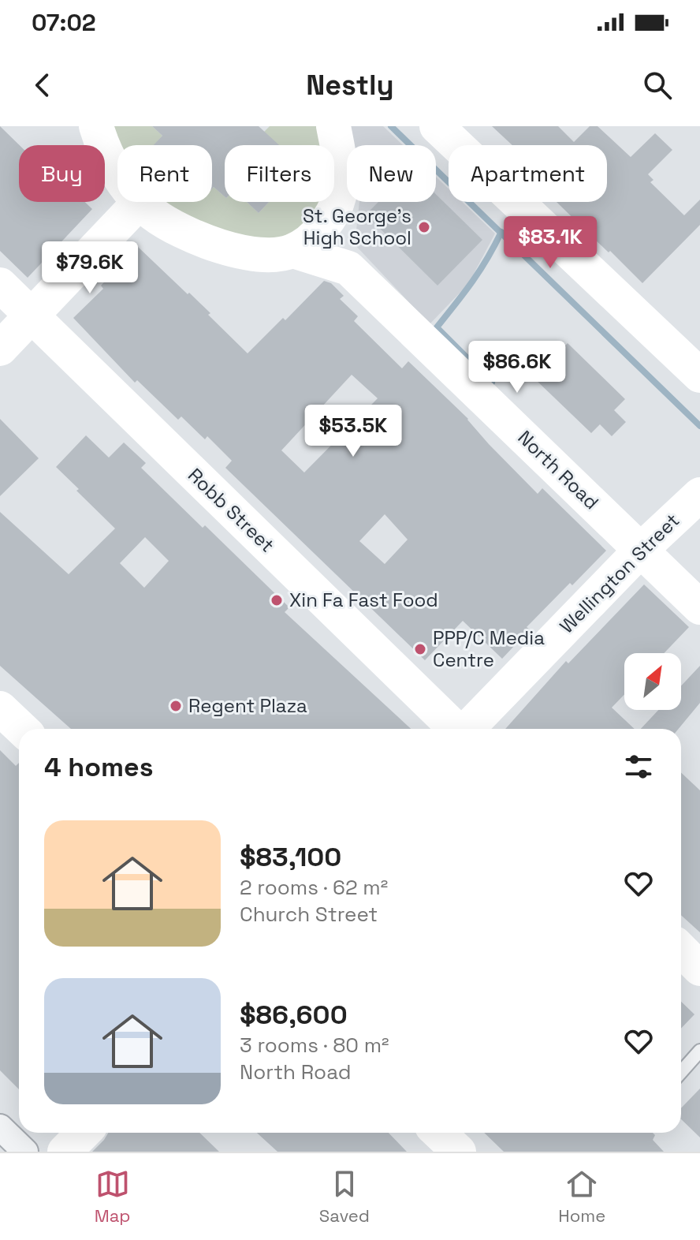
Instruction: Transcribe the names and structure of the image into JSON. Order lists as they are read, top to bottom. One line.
{"streets":{"street":["North Road","Robb Street","Wellington Street"]},"crossings":[["North Road","Wellington Street"]],"places":["St. George's High School","Xin Fa Fast Food","PPP/C Media Centre","Regent Plaza"],"north":"top right","page":{"status":"07:02","header":"Nestly","chip":["Buy","Rent","Filters","New","Apartment"],"price":["$83.1K","$79.6K","$86.6K","$53.5K"],"heading":"4 homes","list":[{"name":"$83,100","note":"2 rooms · 62 m² · Church Street"},{"name":"$86,600","note":"3 rooms · 80 m² · North Road"}],"tabs":["Map","Saved","Home"]}}
